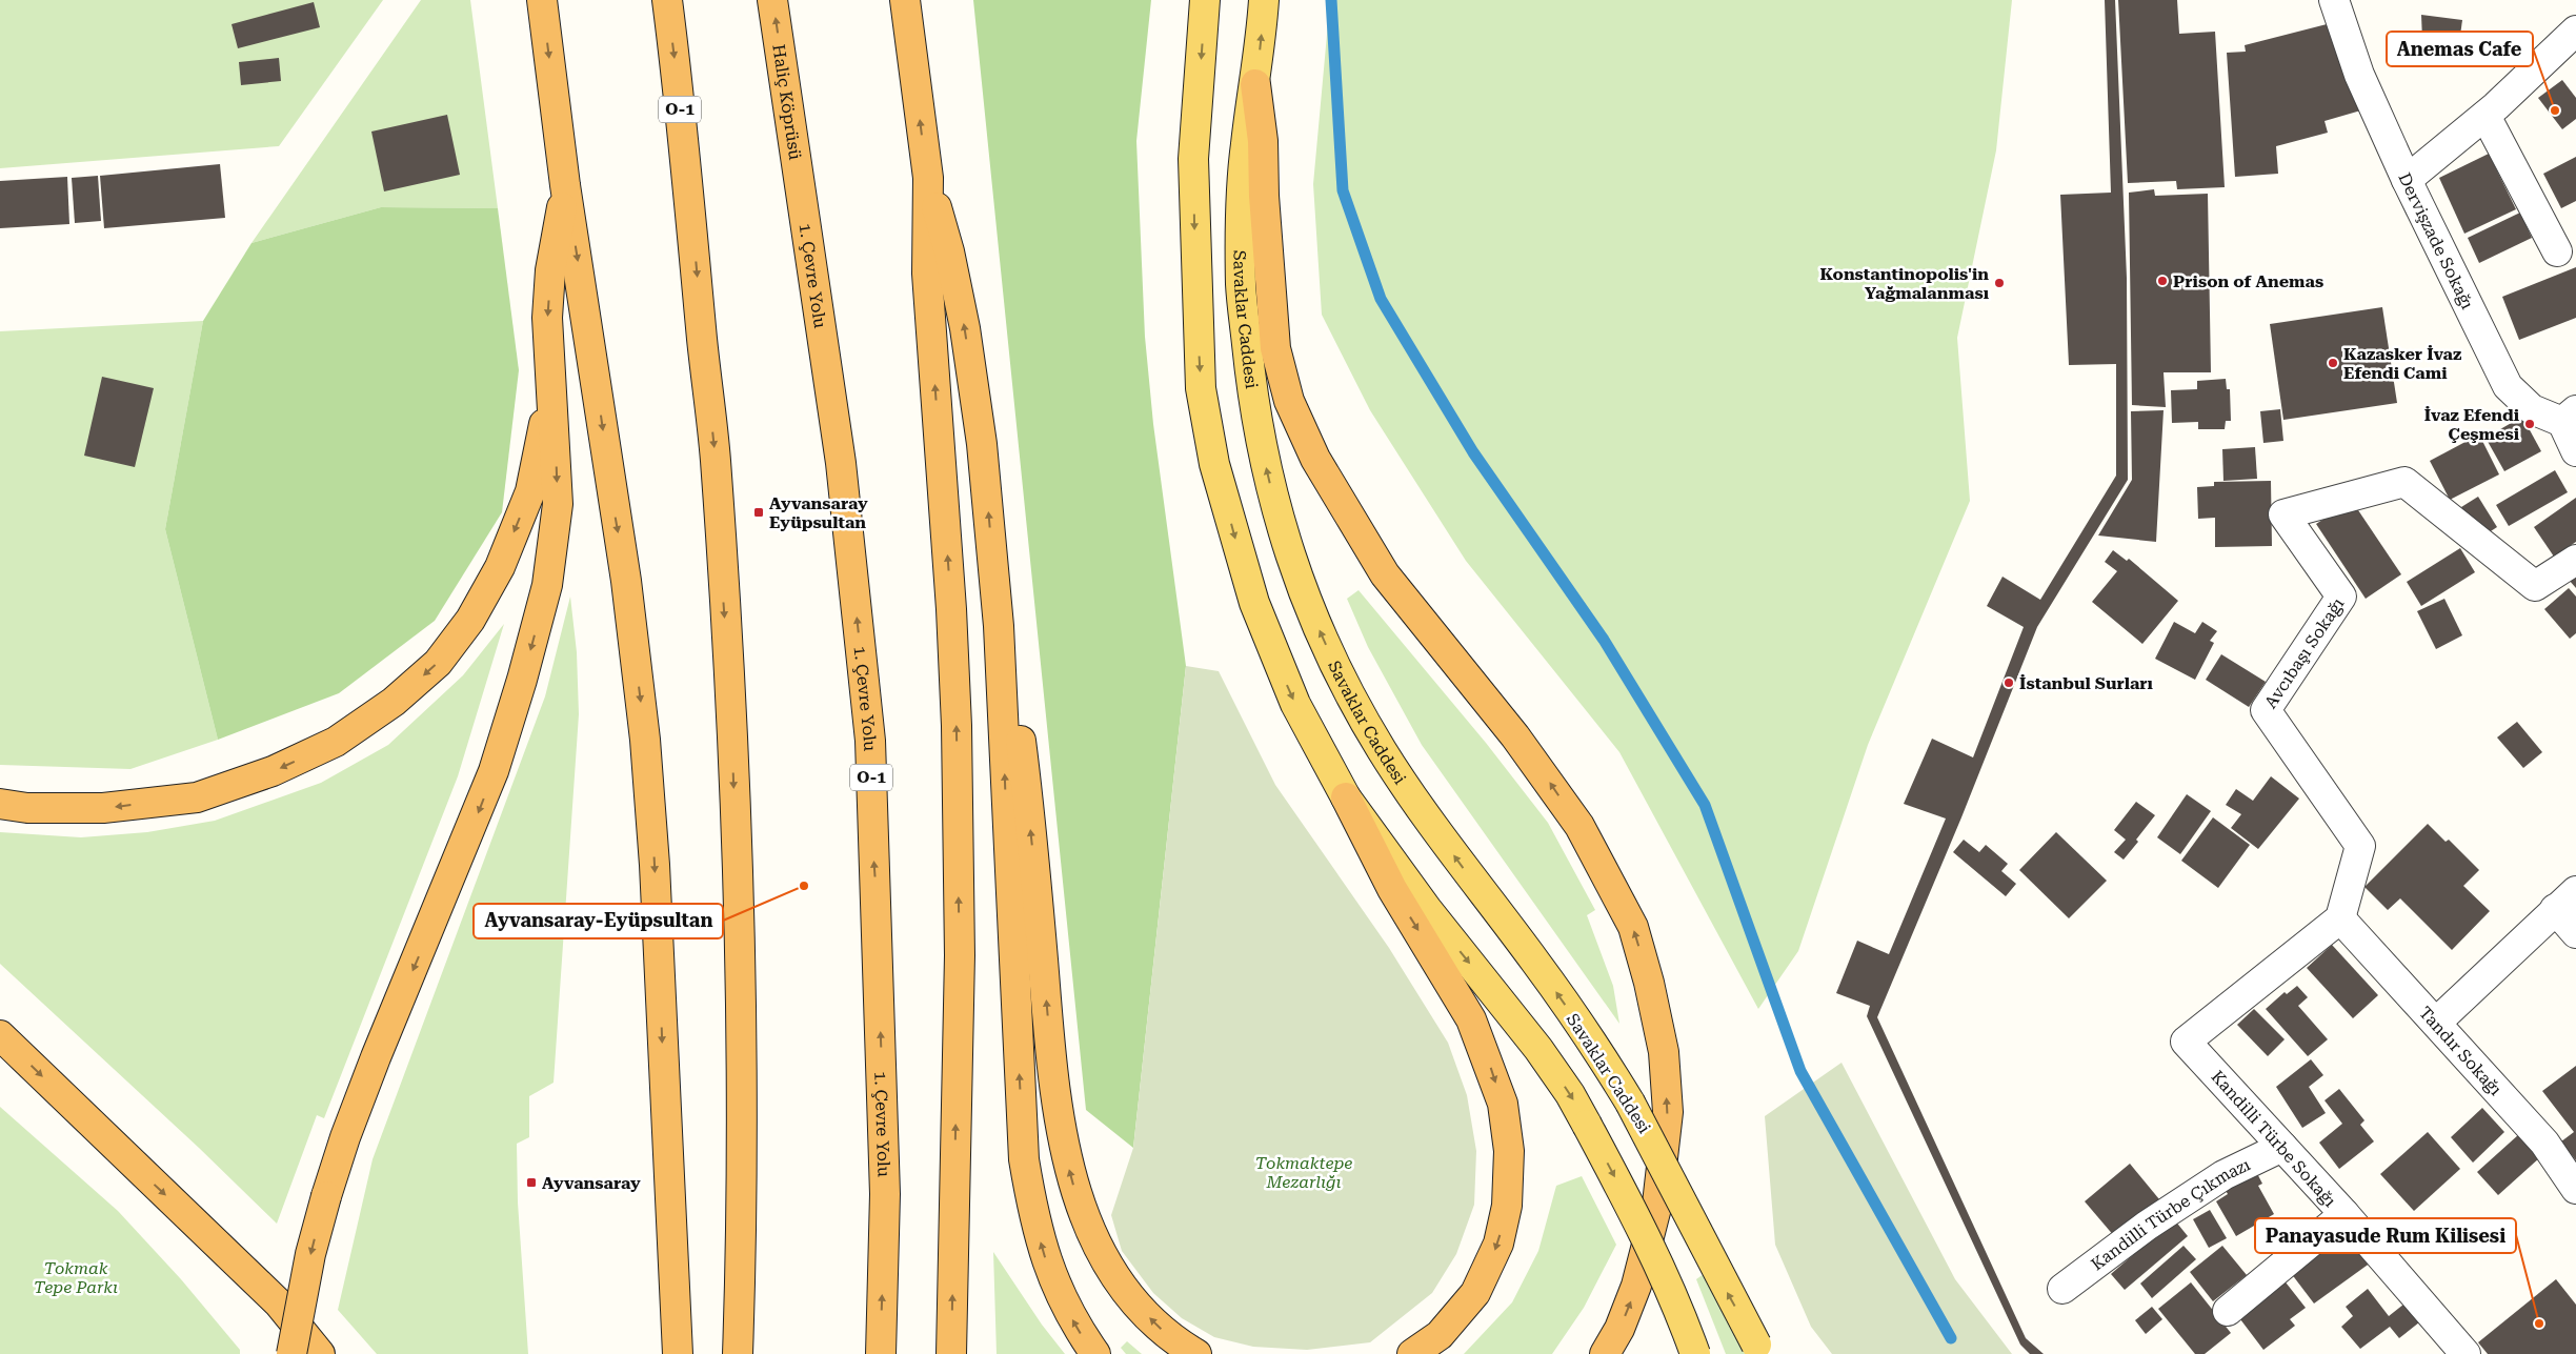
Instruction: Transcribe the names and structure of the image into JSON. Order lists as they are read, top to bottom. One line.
{"streets":{"highway":["Haliç Köprüsü","O-1","1. Çevre Yolu"],"main road":["Savaklar Caddesi"],"street":["Dervişzade Sokağı","Avcıbaşı Sokağı","Tandır Sokağı","Kandilli Türbe Sokağı","Kandilli Türbe Çıkmazı"]},"crossings":[["Haliç Köprüsü","1. Çevre Yolu"],["Avcıbaşı Sokağı","Tandır Sokağı"],["Avcıbaşı Sokağı","Kandilli Türbe Sokağı"],["Tandır Sokağı","Kandilli Türbe Sokağı"],["Kandilli Türbe Sokağı","Kandilli Türbe Çıkmazı"]],"parks":["Tokmaktepe Mezarlığı","Tokmak Tepe Parkı"],"places":{"other":["Anemas Cafe","Prison of Anemas","Konstantinopolis'in Yağmalanması","Kazasker İvaz Efendi Cami","İvaz Efendi Çeşmesi","İstanbul Surları","Ayvansaray-Eyüpsultan","Panayasude Rum Kilisesi"],"transit":["Ayvansaray Eyüpsultan","Ayvansaray"]}}
